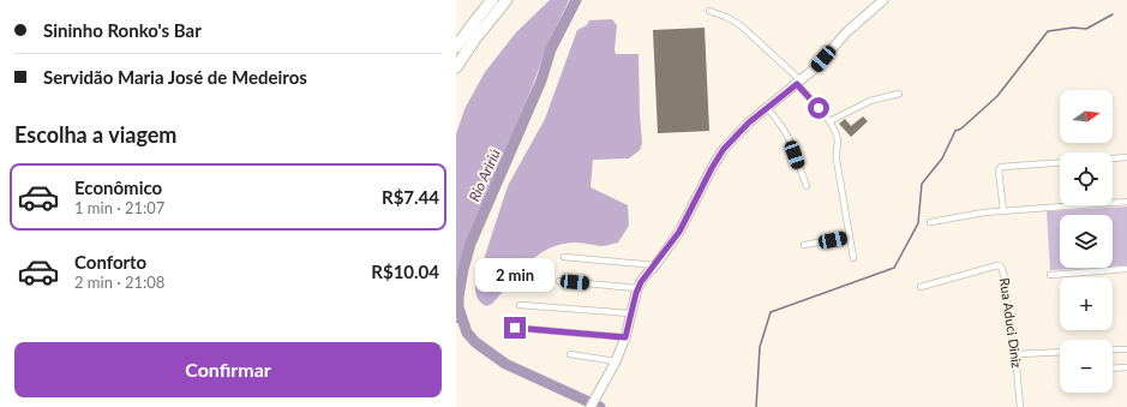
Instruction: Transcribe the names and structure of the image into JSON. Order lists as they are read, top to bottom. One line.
{"streets":{"street":["Rua Aduci Diniz"]},"water":["Rio Aririú"],"north":"right","page":{"banner":["Sininho Ronko's Bar","Servidão Maria José de Medeiros"],"map_buttons":["+","−"],"heading":"Escolha a viagem","list":[{"name":"Econômico","note":"1 min · 21:07","value":"R$7.44"},{"name":"Conforto","note":"2 min · 21:08","value":"R$10.04"}],"bubble":"2 min","buttons":"Confirmar"}}
